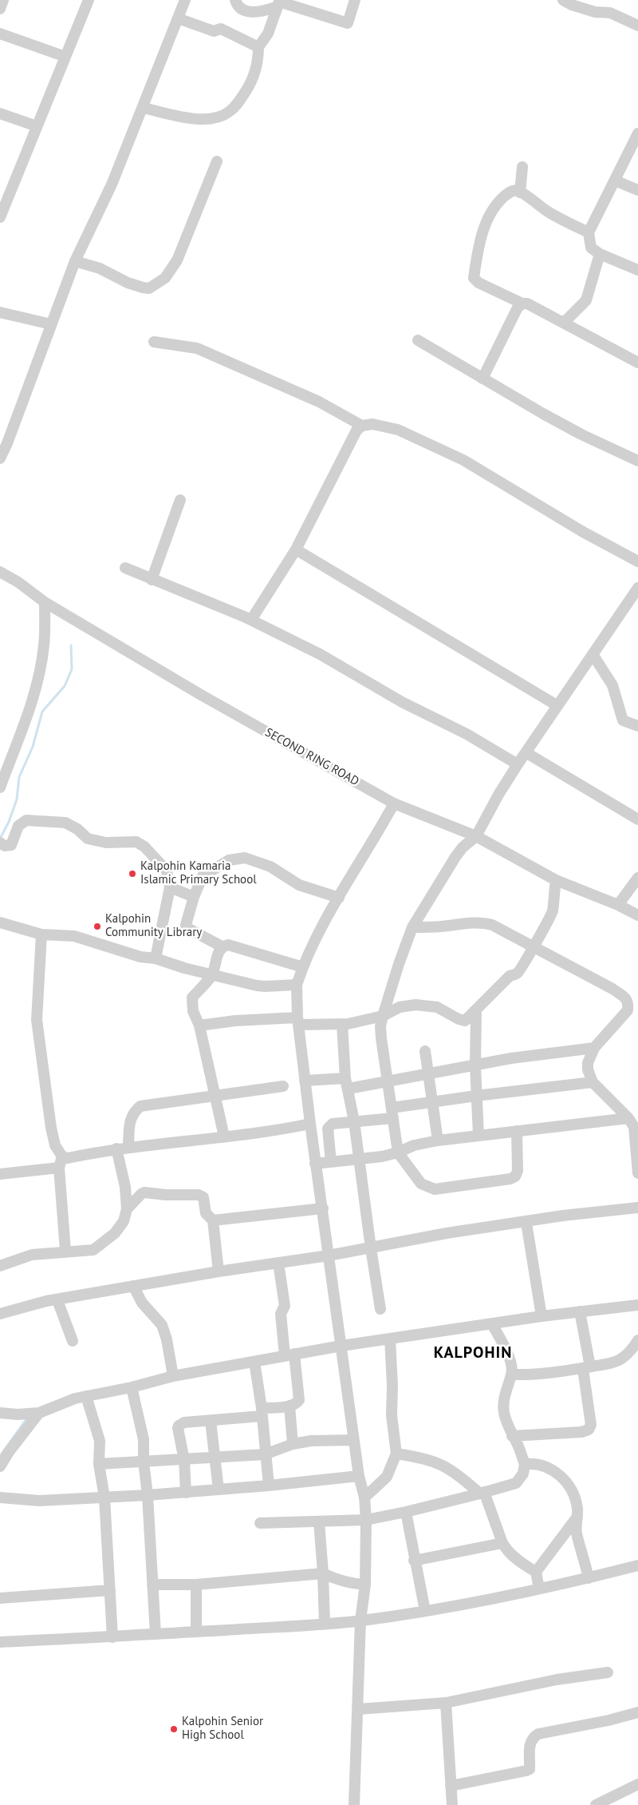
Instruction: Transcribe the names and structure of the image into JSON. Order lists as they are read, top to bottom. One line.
{"streets":{"street":["SECOND RING ROAD"]},"districts":["KALPOHIN"],"places":["Kalpohin Kamaria Islamic Primary School","Kalpohin Community Library","Kalpohin Senior High School"]}
